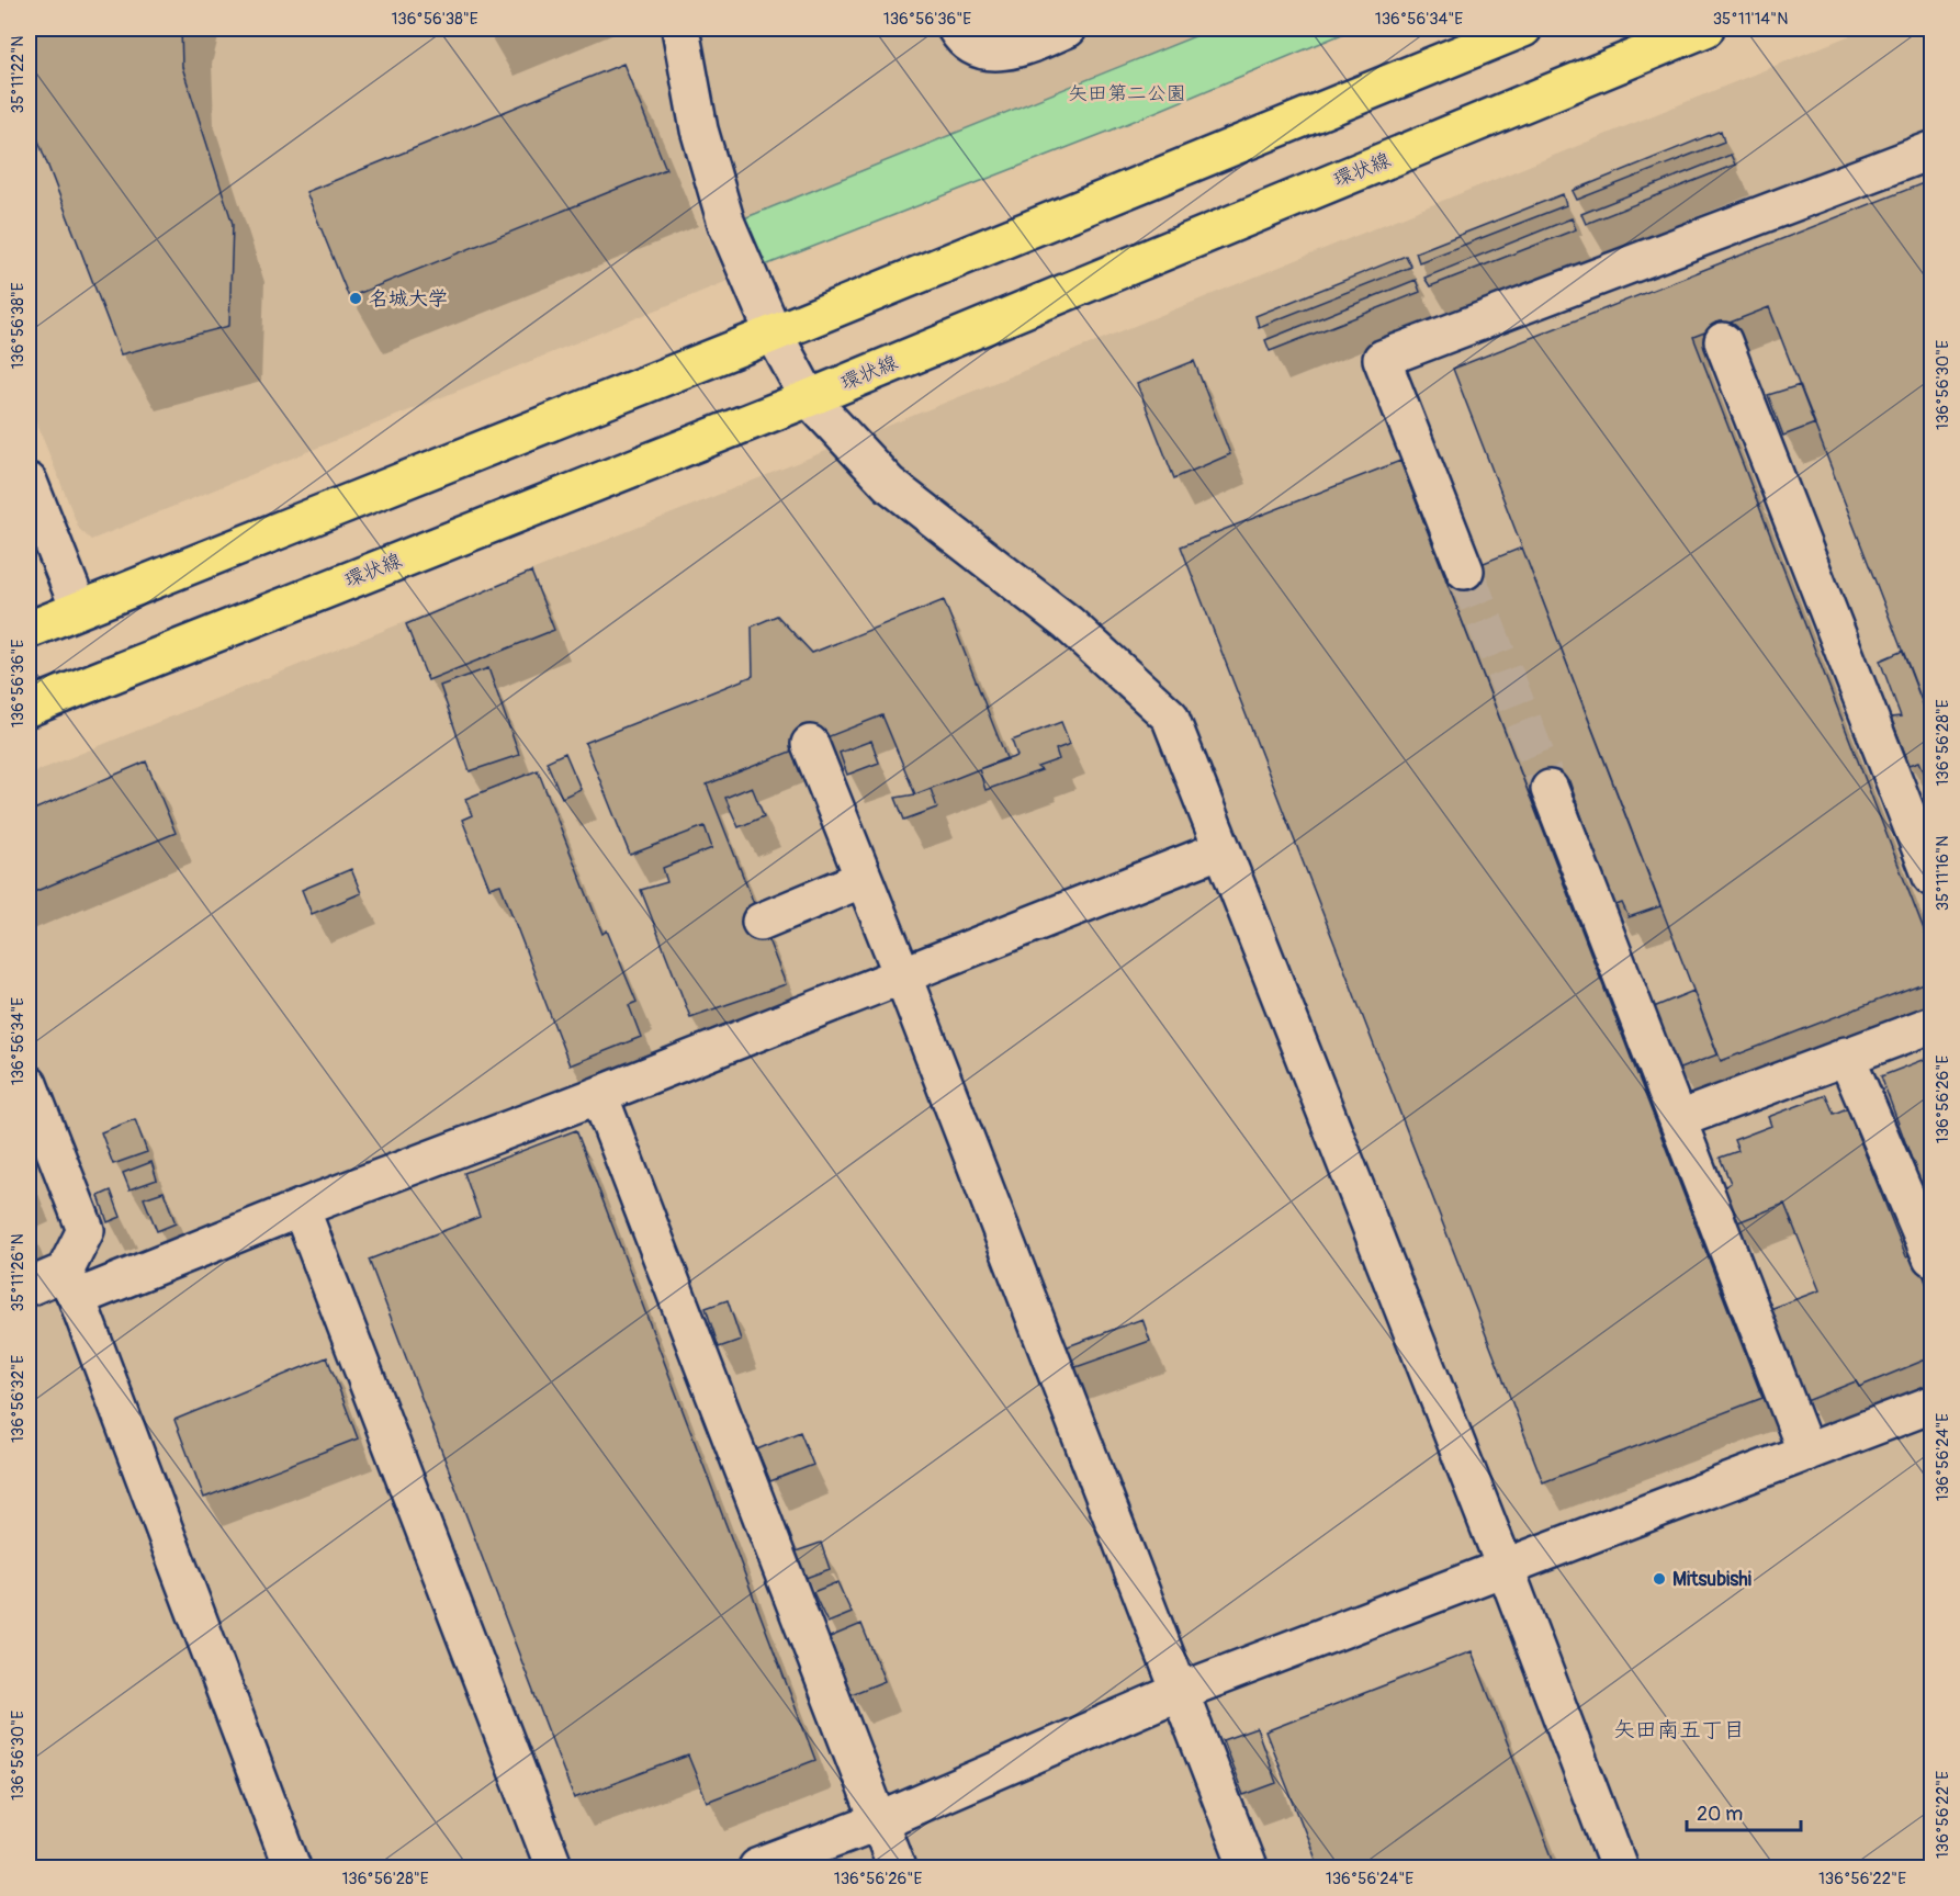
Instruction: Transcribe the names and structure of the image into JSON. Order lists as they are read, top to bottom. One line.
{"streets":{"main road":["環状線"]},"districts":["矢田南五丁目"],"parks":["矢田第二公園"],"places":["名城大学","Mitsubishi"],"scale_bar":"20 m","coordinates":["136°56'38\"E","136°56'36\"E","136°56'34\"E","35°11'14\"N","35°11'22\"N","136°56'30\"E","136°56'28\"E","35°11'16\"N","136°56'26\"E","35°11'26\"N","136°56'32\"E","136°56'24\"E","136°56'22\"E"]}
